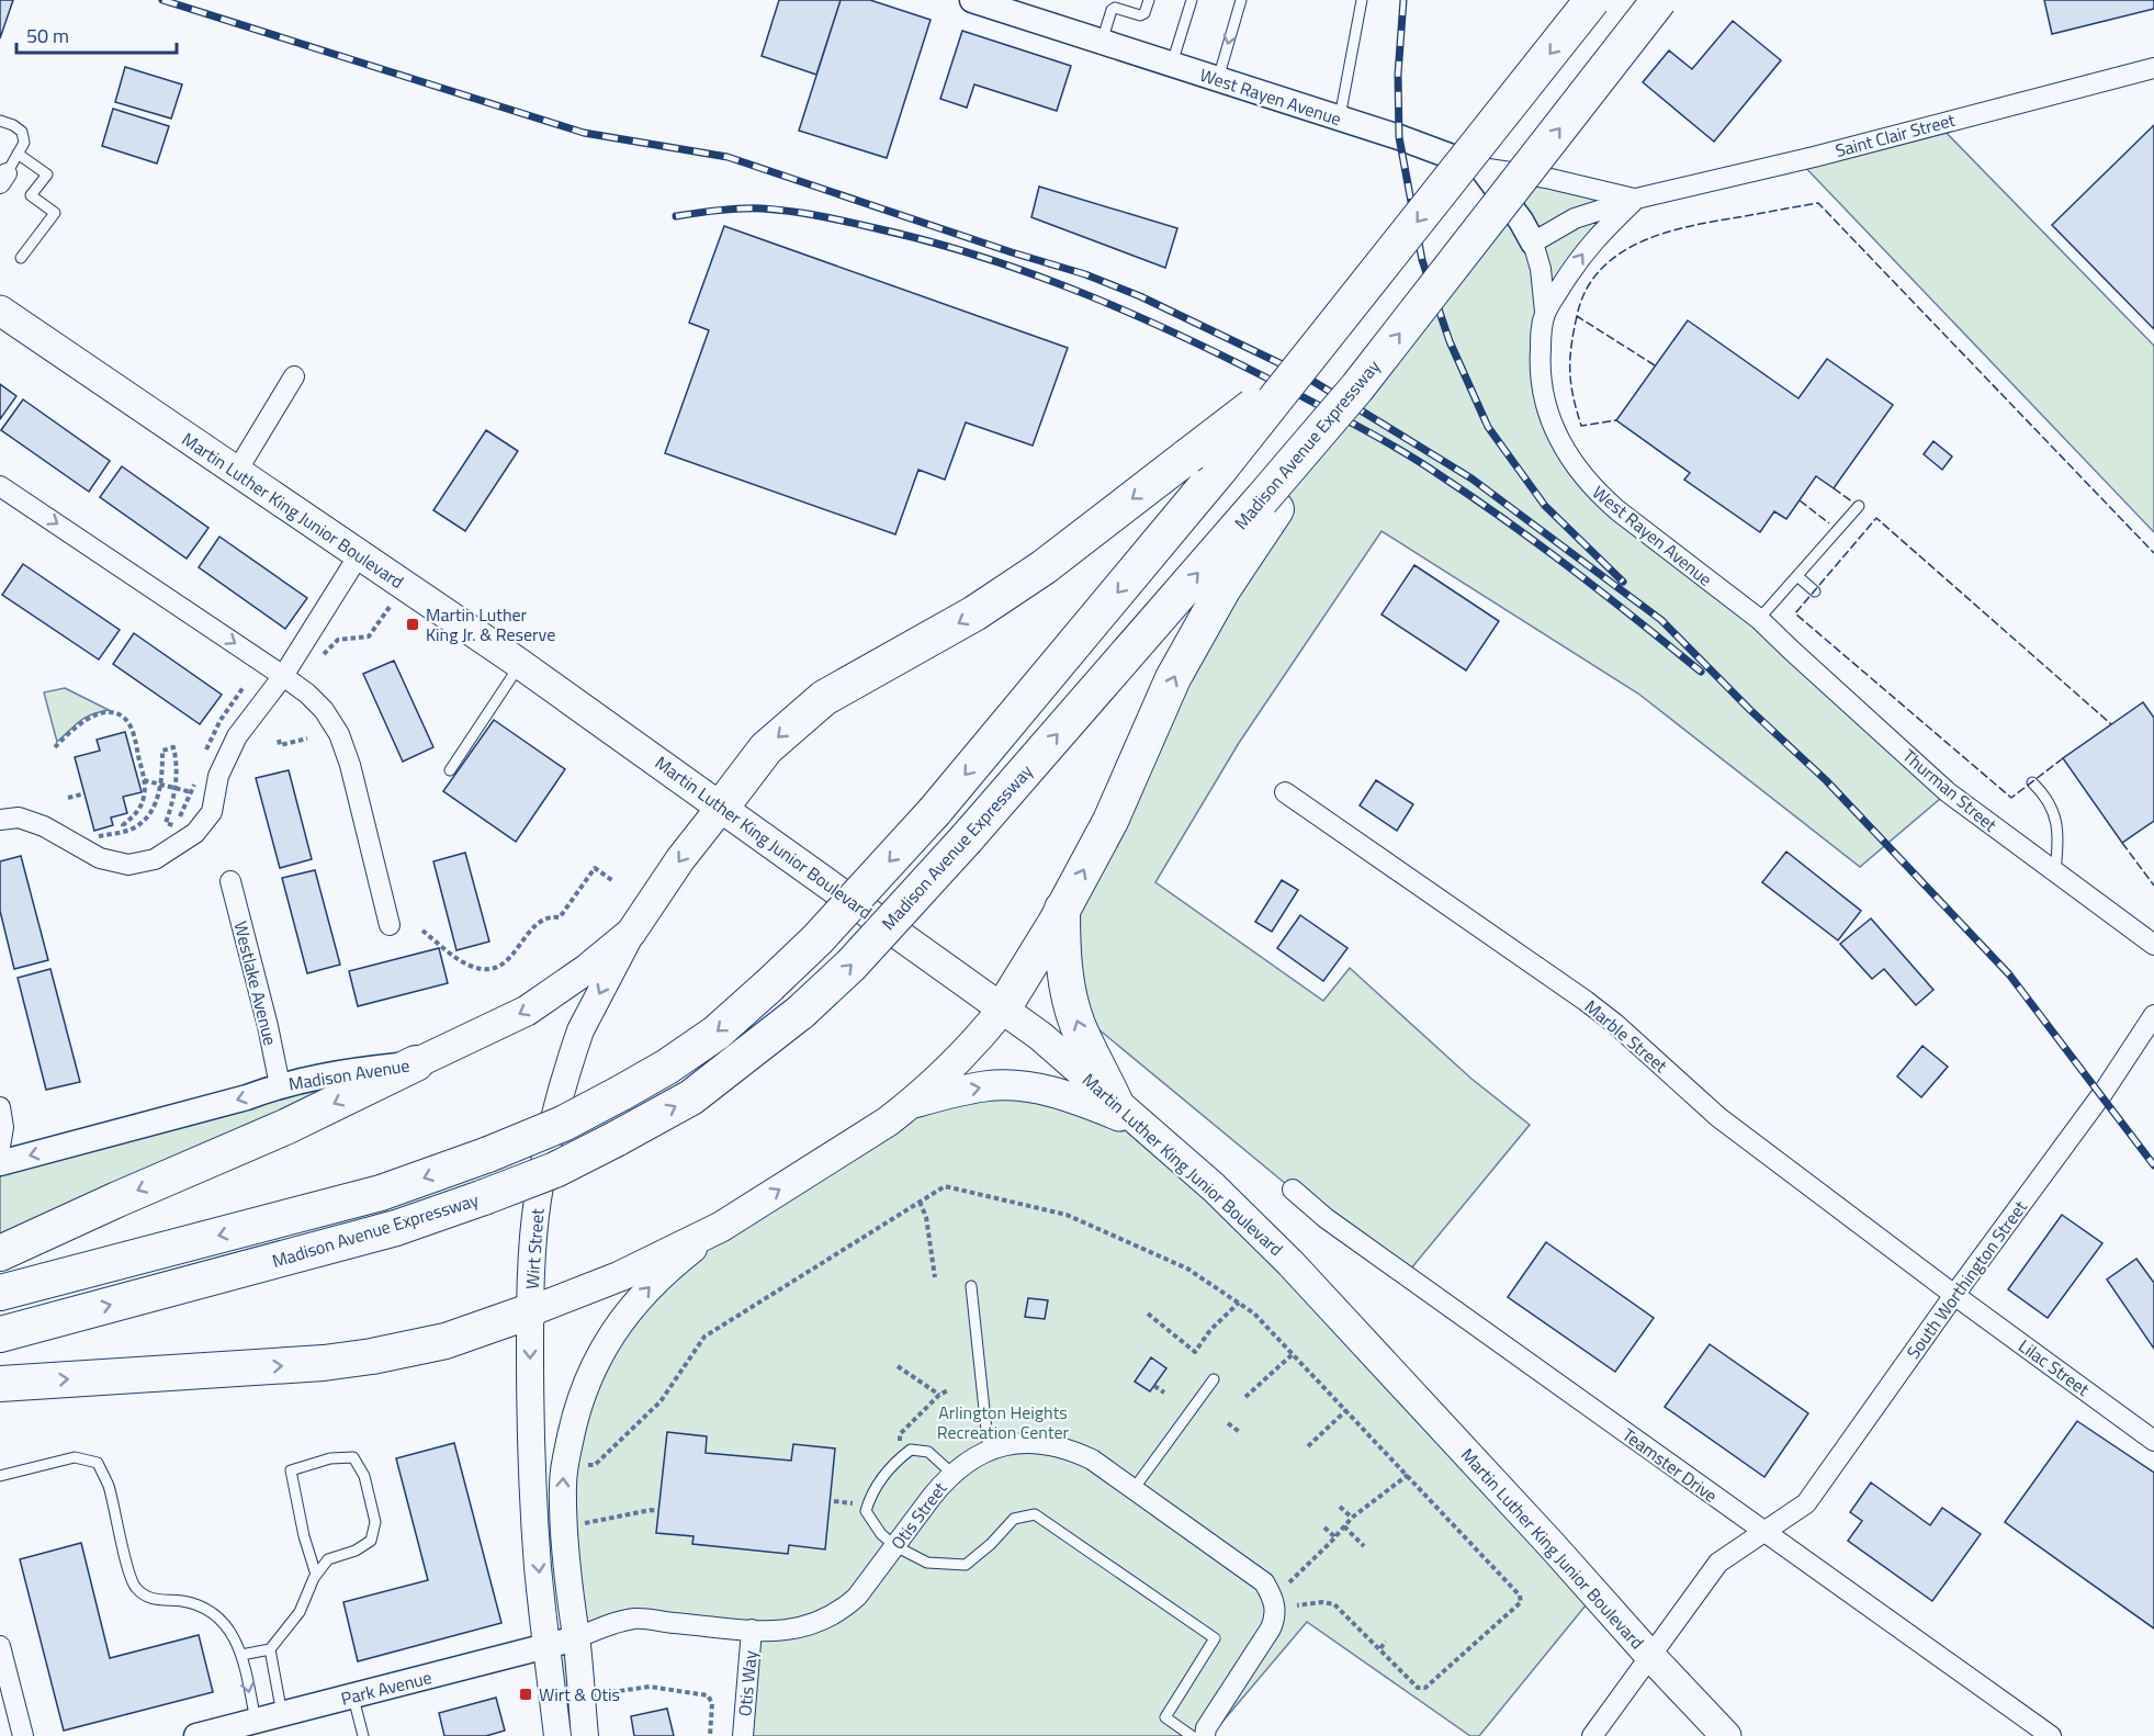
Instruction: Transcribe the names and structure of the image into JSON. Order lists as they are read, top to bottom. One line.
{"streets":{"highway":["Madison Avenue Expressway"],"main road":["Martin Luther King Junior Boulevard","Madison Avenue","Wirt Street"],"street":["West Rayen Avenue","Saint Clair Street","Thurman Street","Westlake Avenue","Marble Street","South Worthington Street","Lilac Street","Teamster Drive","Otis Street","Otis Way","Park Avenue"]},"crossings":[["West Rayen Avenue","Saint Clair Street"],["West Rayen Avenue","Thurman Street"],["Martin Luther King Junior Boulevard","Wirt Street"],["Martin Luther King Junior Boulevard","South Worthington Street"],["Westlake Avenue","Madison Avenue"],["Marble Street","South Worthington Street"],["Marble Street","Lilac Street"],["Madison Avenue","Wirt Street"],["Wirt Street","Park Avenue"],["South Worthington Street","Lilac Street"],["South Worthington Street","Teamster Drive"],["Otis Street","Otis Way"],["Otis Street","Park Avenue"]],"one_way":["Madison Avenue"],"parks":["Arlington Heights Recreation Center"],"places":{"transit":["Martin Luther King Jr. & Reserve","Wirt & Otis"]},"scale_bar":"50 m"}
